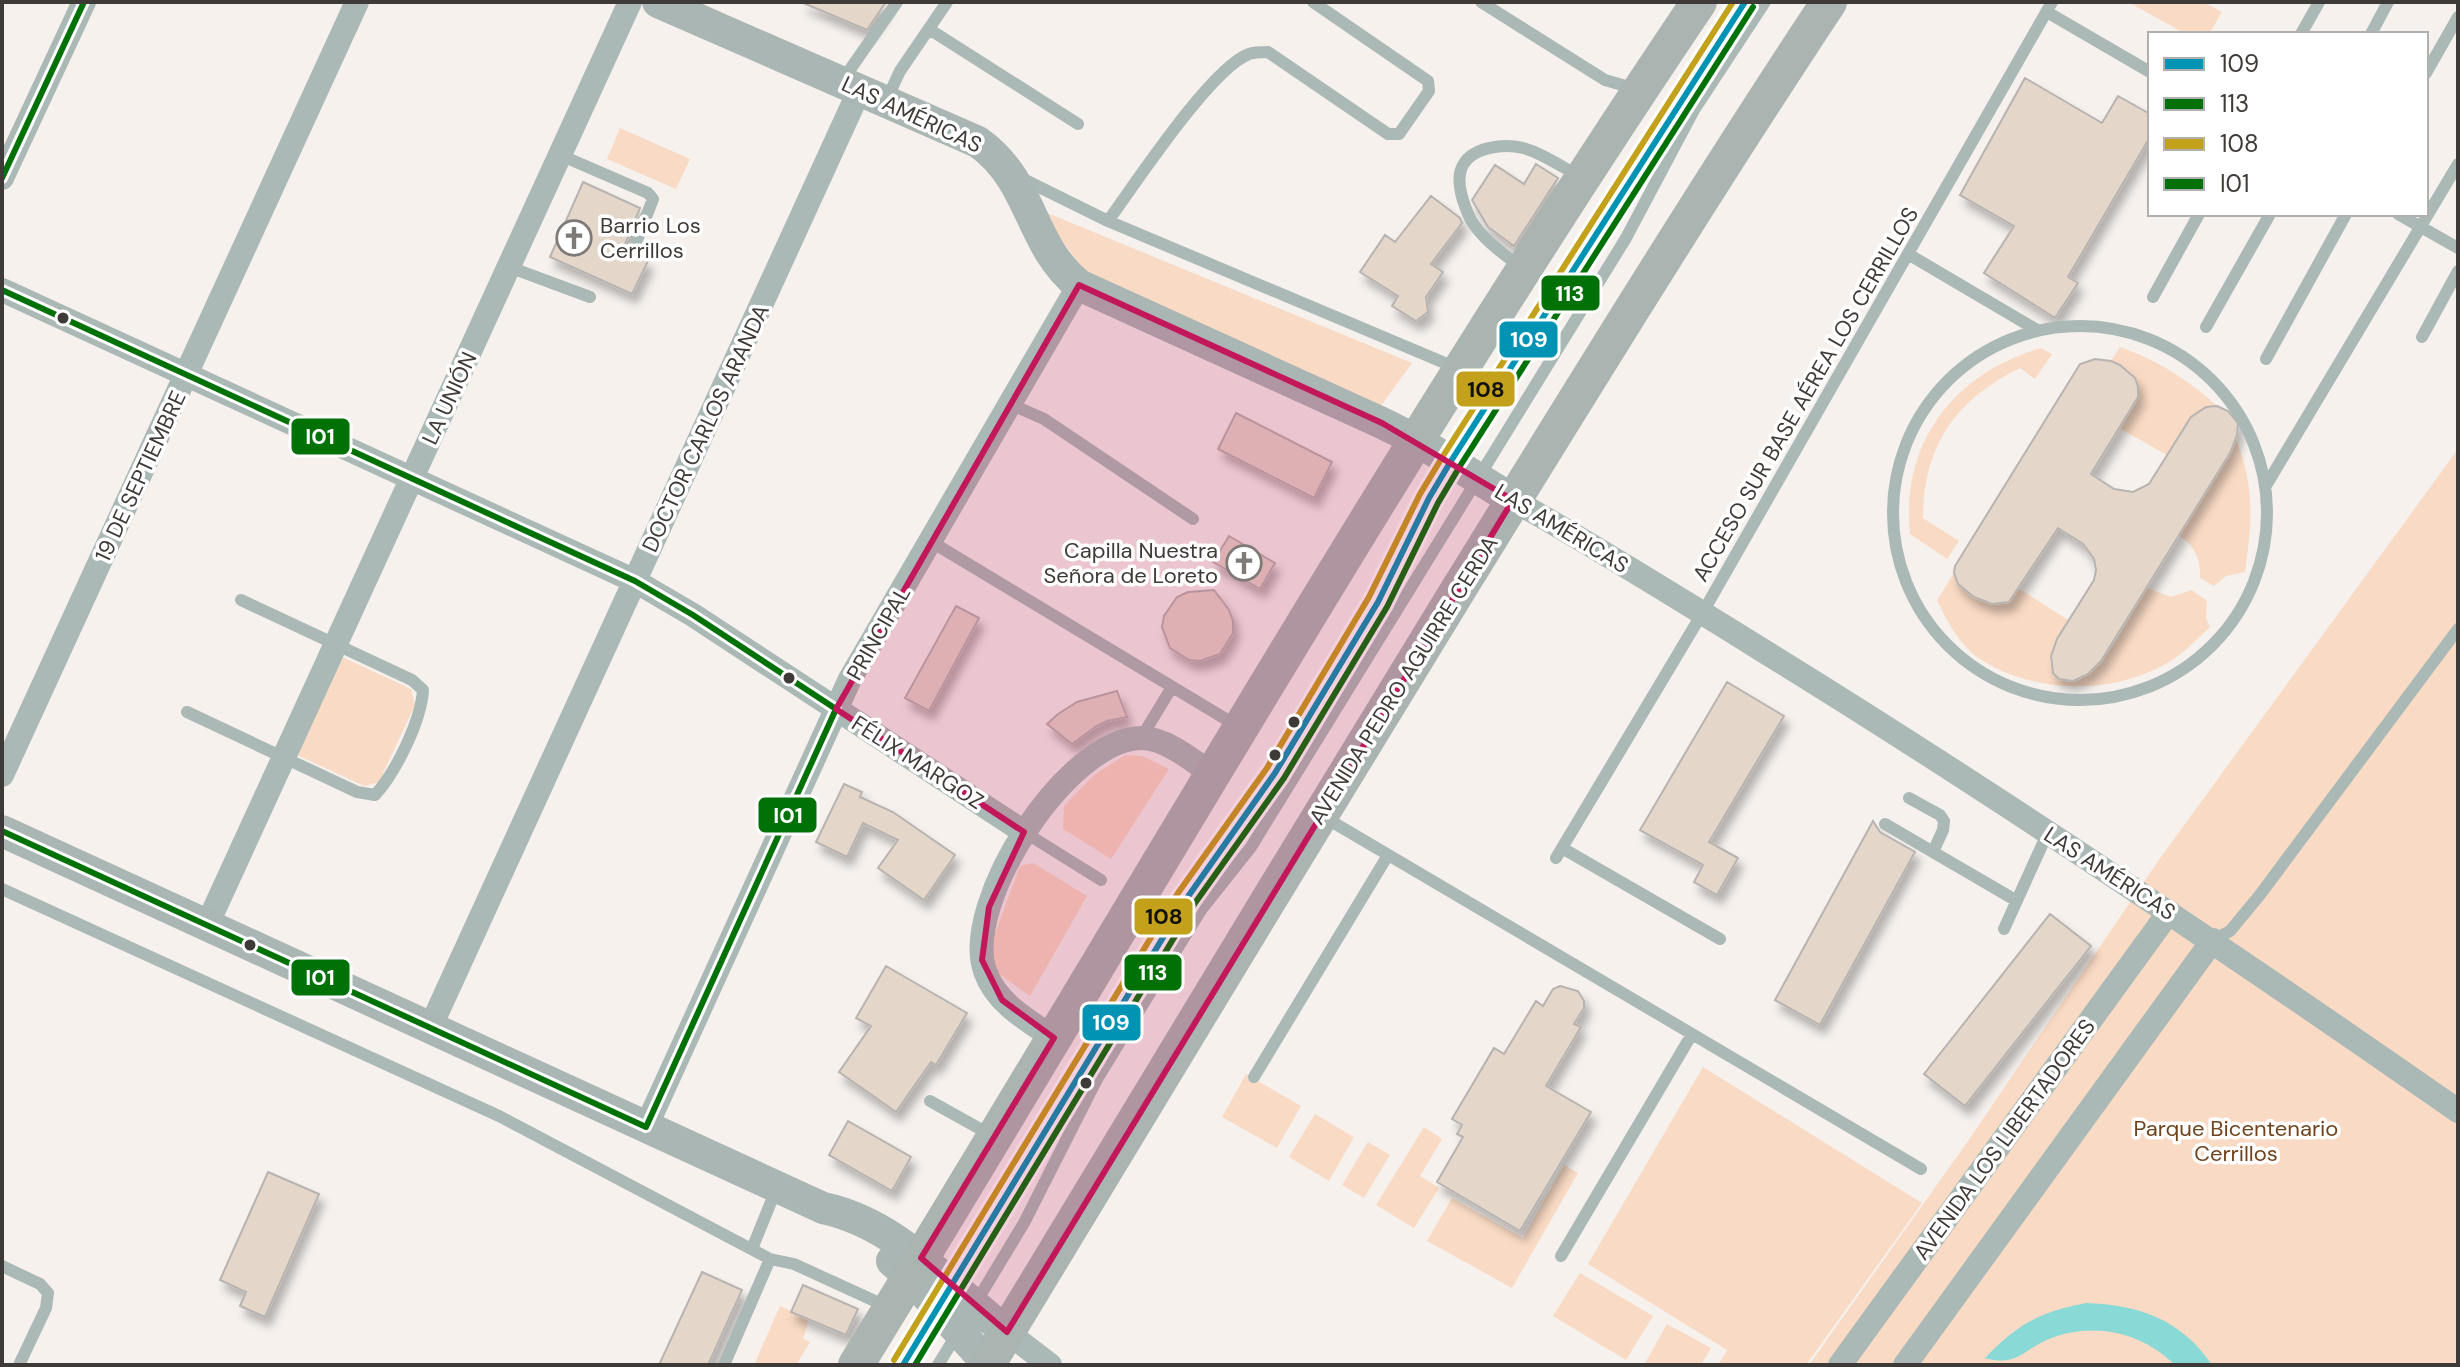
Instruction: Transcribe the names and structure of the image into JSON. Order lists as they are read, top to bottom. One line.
{"streets":{"main road":["AVENIDA PEDRO AGUIRRE CERDA"],"street":["LAS AMÉRICAS","LA UNIÓN","DOCTOR CARLOS ARANDA","19 DE SEPTIEMBRE","PRINCIPAL","FÉLIX MARGOZ","AVENIDA LOS LIBERTADORES"],"lane":["ACCESO SUR BASE AÉREA LOS CERRILLOS"]},"crossings":[["LAS AMÉRICAS","ACCESO SUR BASE AÉREA LOS CERRILLOS"],["LAS AMÉRICAS","DOCTOR CARLOS ARANDA"],["LAS AMÉRICAS","PRINCIPAL"],["LAS AMÉRICAS","AVENIDA PEDRO AGUIRRE CERDA"],["LAS AMÉRICAS","AVENIDA LOS LIBERTADORES"],["LA UNIÓN","FÉLIX MARGOZ"],["DOCTOR CARLOS ARANDA","FÉLIX MARGOZ"],["19 DE SEPTIEMBRE","FÉLIX MARGOZ"],["PRINCIPAL","FÉLIX MARGOZ"]],"parks":["Parque Bicentenario Cerrillos"],"places":{"church":["Barrio Los Cerrillos","Capilla Nuestra Señora de Loreto"]},"lines":["transit line 109","transit line 108","transit line I01","transit line 113"],"legend":["109","113","108","I01"]}
